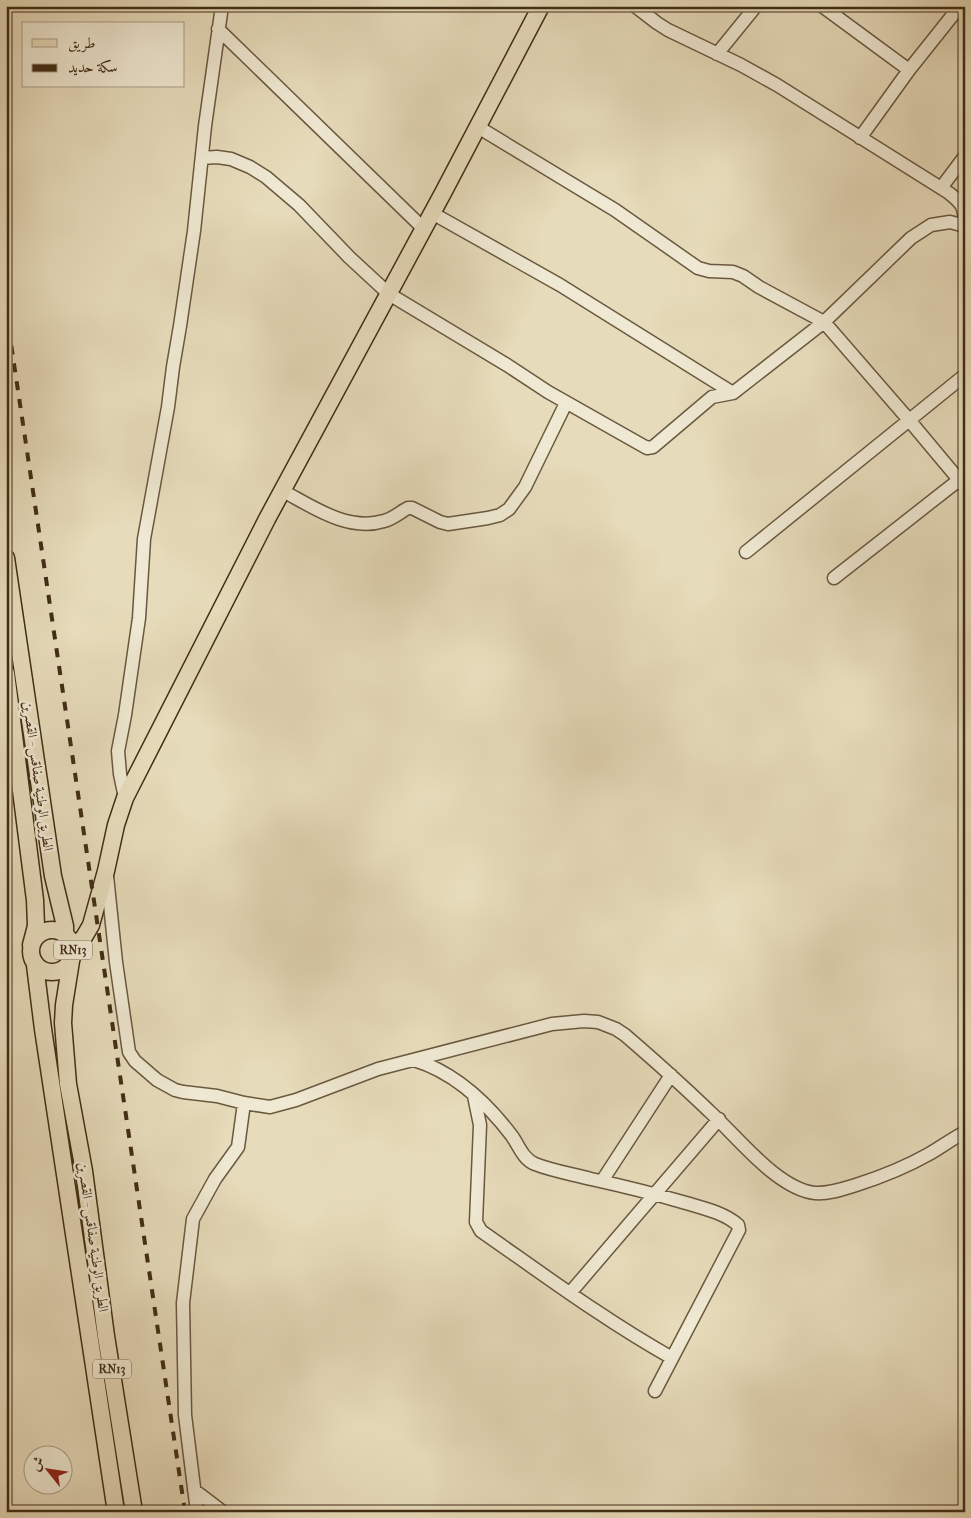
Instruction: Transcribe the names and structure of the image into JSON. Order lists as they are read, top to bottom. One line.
{"streets":{"main road":["الطريق الوطنية صفاقس - القصرين","RN13"]},"crossings":[["الطريق الوطنية صفاقس - القصرين","RN13"]],"legend":["طريق","سكة حديد"],"north":"top left"}
